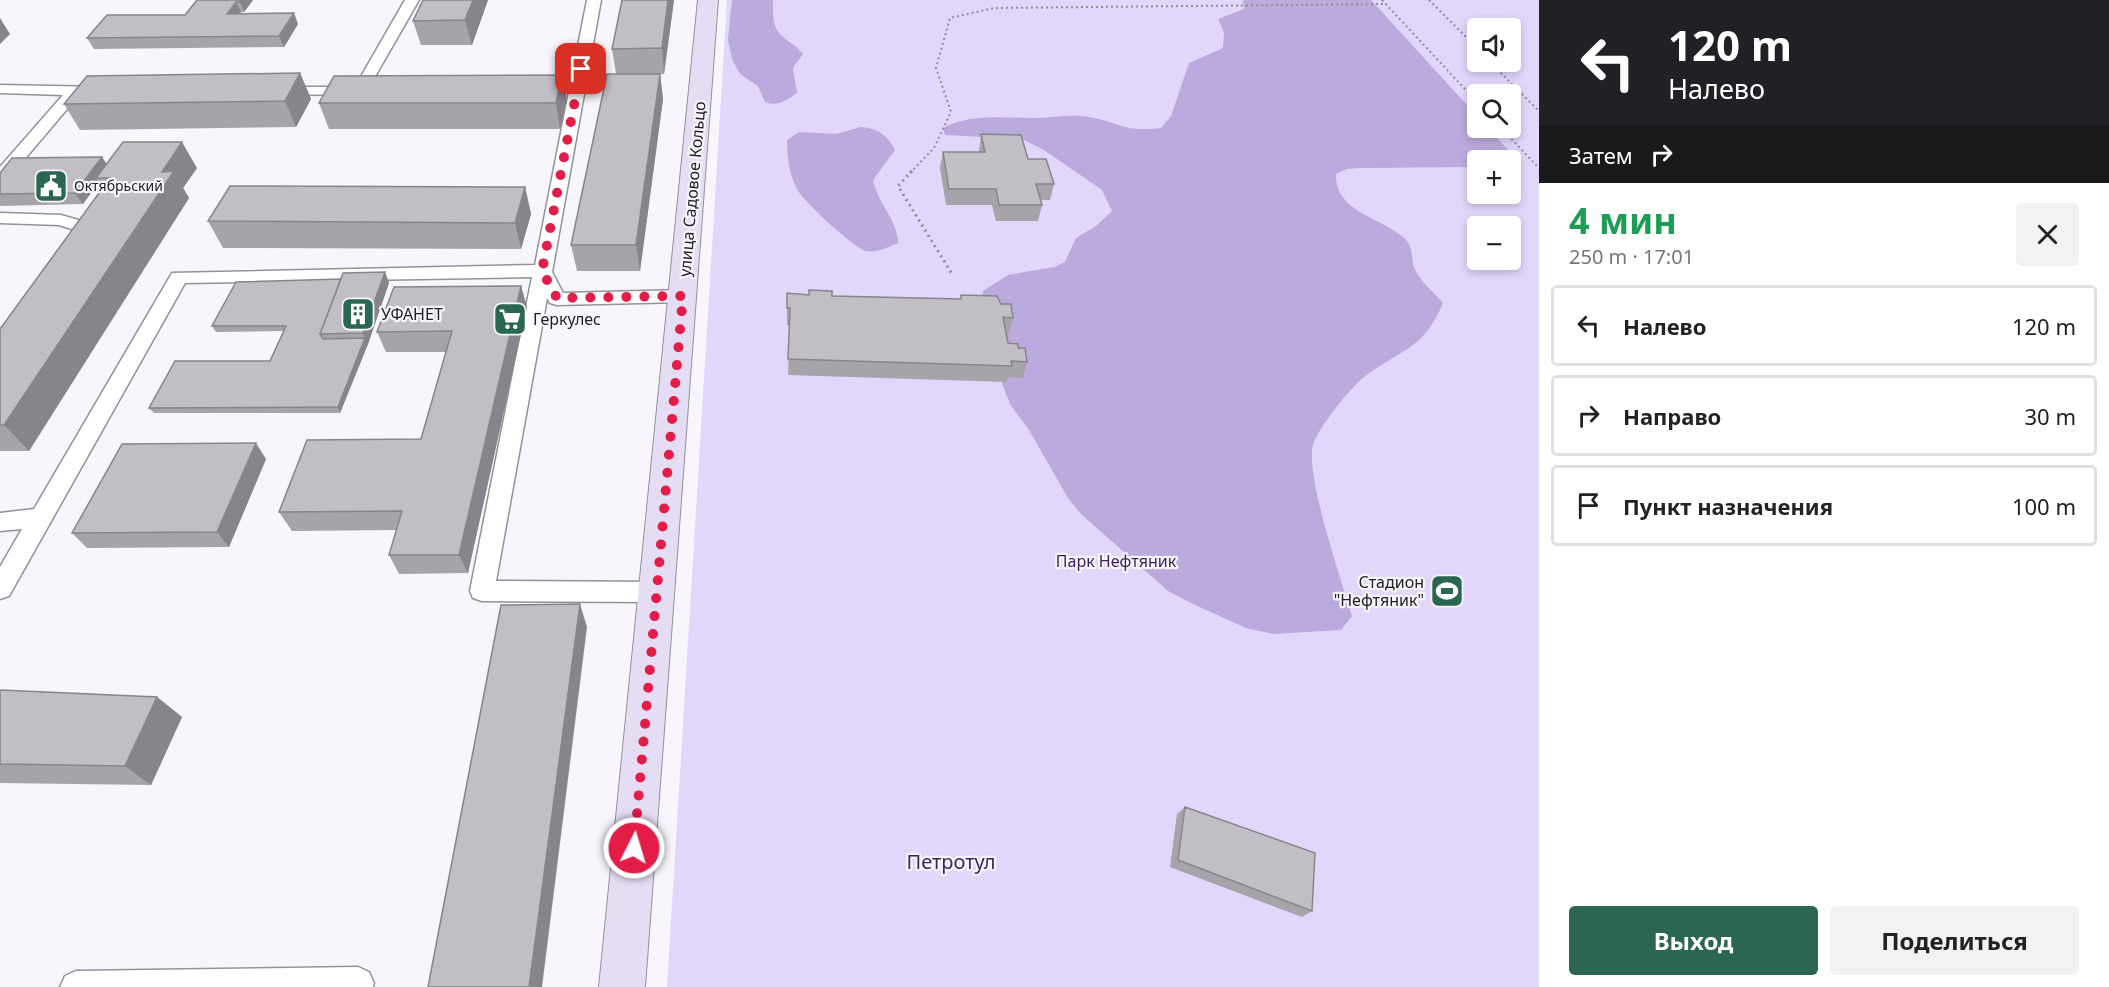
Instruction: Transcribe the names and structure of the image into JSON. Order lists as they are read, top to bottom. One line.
{"streets":{"main road":["улица Садовое Кольцо"]},"parks":["Парк Нефтяник","Петротул"],"places":{"public building":["Октябрьский"],"building":["УФАНЕТ"],"supermarket":["Геркулес"],"sports":["Стадион \"Нефтяник\""]},"page":{"turn":["120 m","Налево"],"map_buttons":["+","−"],"then":"Затем","heading":["4 мин","250 m · 17:01"],"list":[{"name":"Налево","value":"120 m"},{"name":"Направо","value":"30 m"},{"name":"Пункт назначения","value":"100 m"}],"buttons":["Выход","Поделиться"]}}
